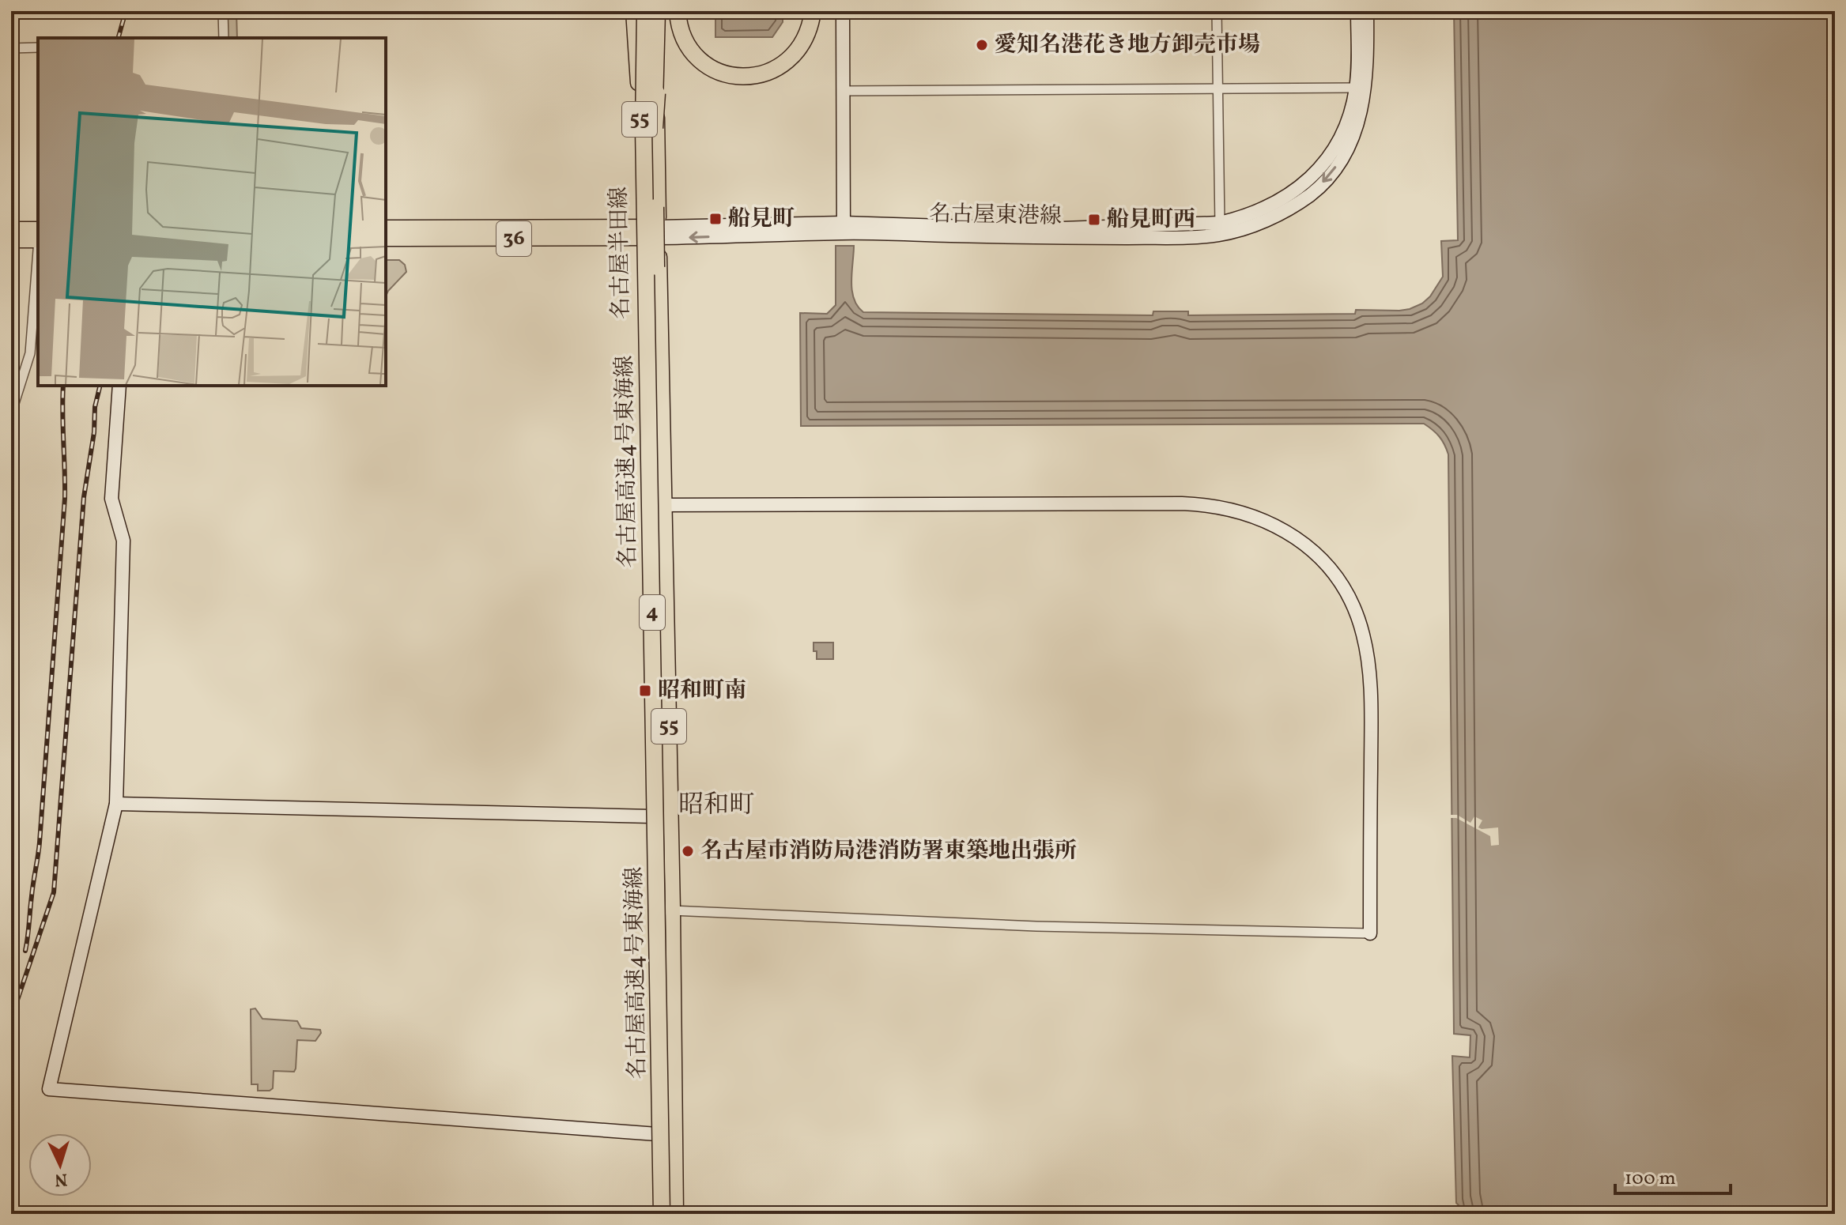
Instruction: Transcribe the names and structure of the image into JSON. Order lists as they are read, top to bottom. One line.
{"streets":{"highway":["名古屋高速4号東海線","4"],"main road":["55","36","名古屋半田線"],"street":["名古屋東港線"]},"crossings":[["名古屋東港線","36"],["名古屋東港線","名古屋半田線"],["名古屋東港線","名古屋高速4号東海線"],["36","名古屋半田線"],["36","名古屋高速4号東海線"],["名古屋半田線","名古屋高速4号東海線"]],"districts":["昭和町"],"places":{"other":["愛知名港花き地方卸売市場","名古屋市消防局港消防署東築地出張所"],"transit":["船見町","船見町西","昭和町南"]},"scale_bar":"100 m","north":"bottom"}
